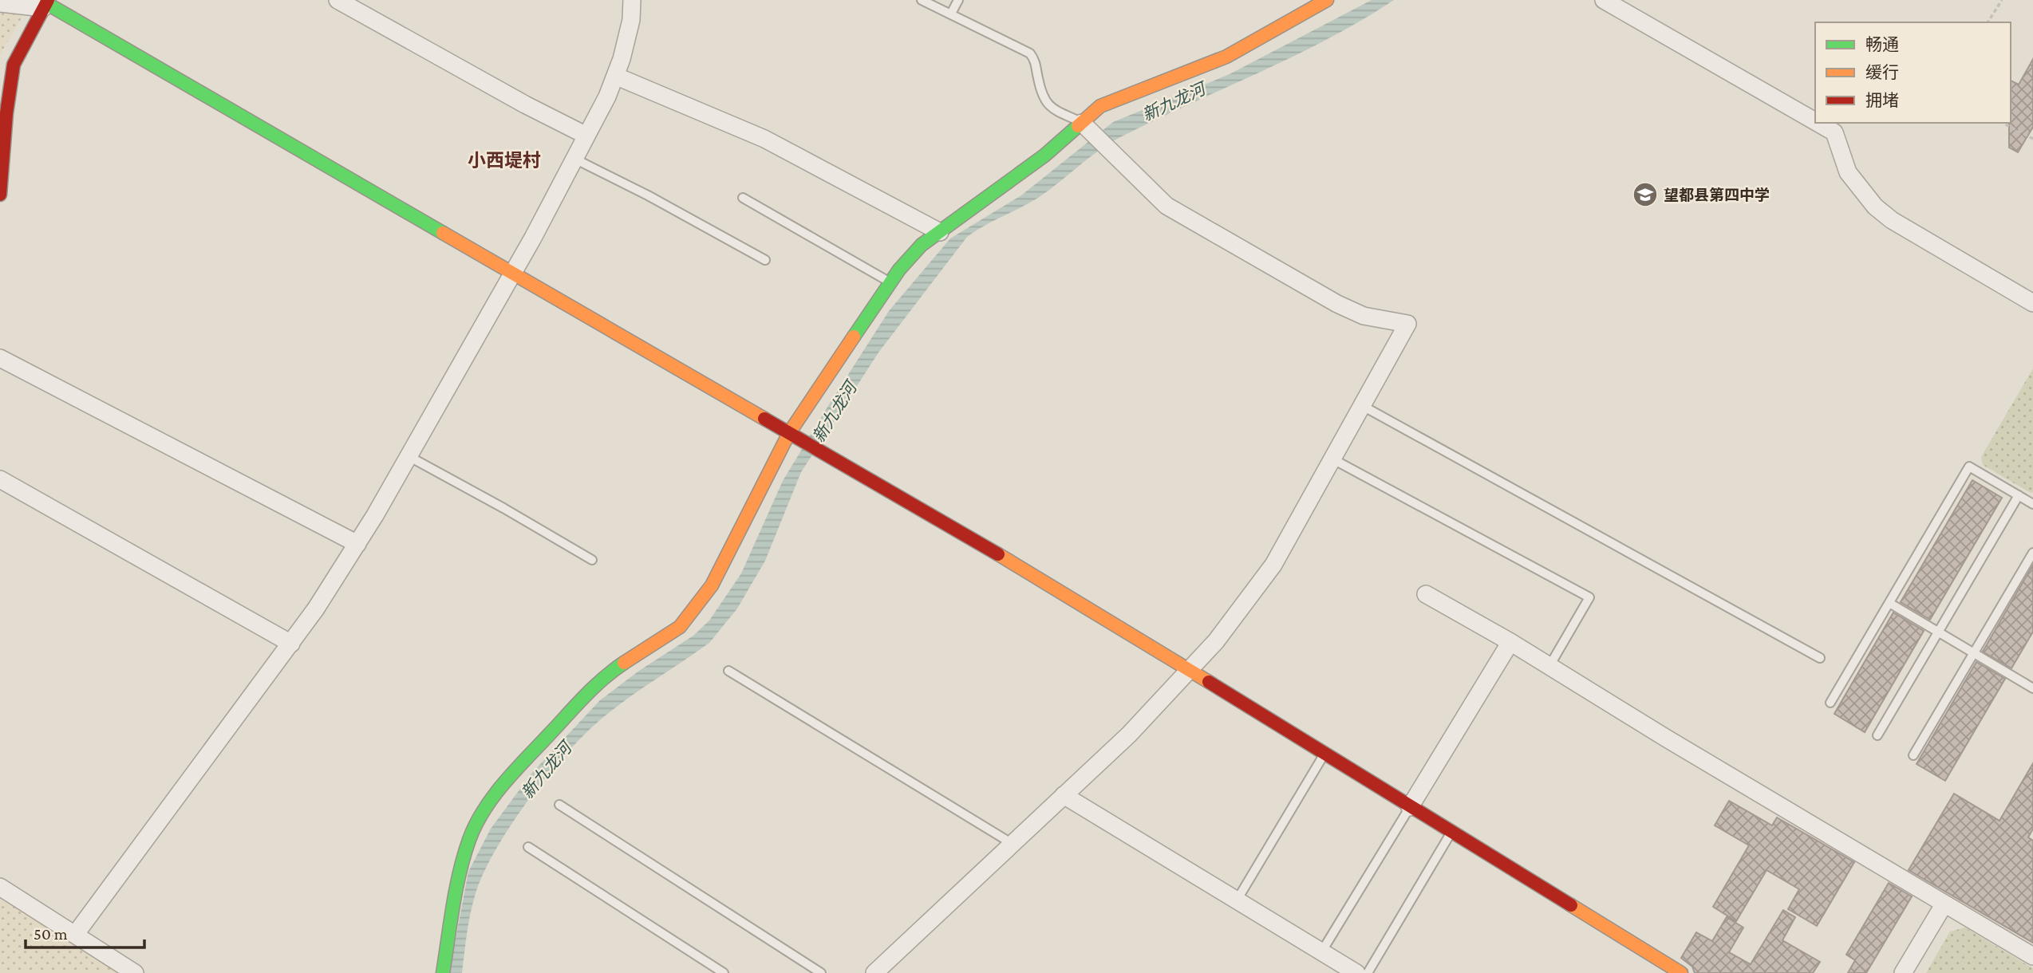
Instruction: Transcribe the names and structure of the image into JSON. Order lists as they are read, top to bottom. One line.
{"districts":["小西堤村"],"water":["新九龙河"],"places":{"school or university":["望都县第四中学"]},"legend":["畅通","缓行","拥堵"],"scale_bar":"50 m"}
